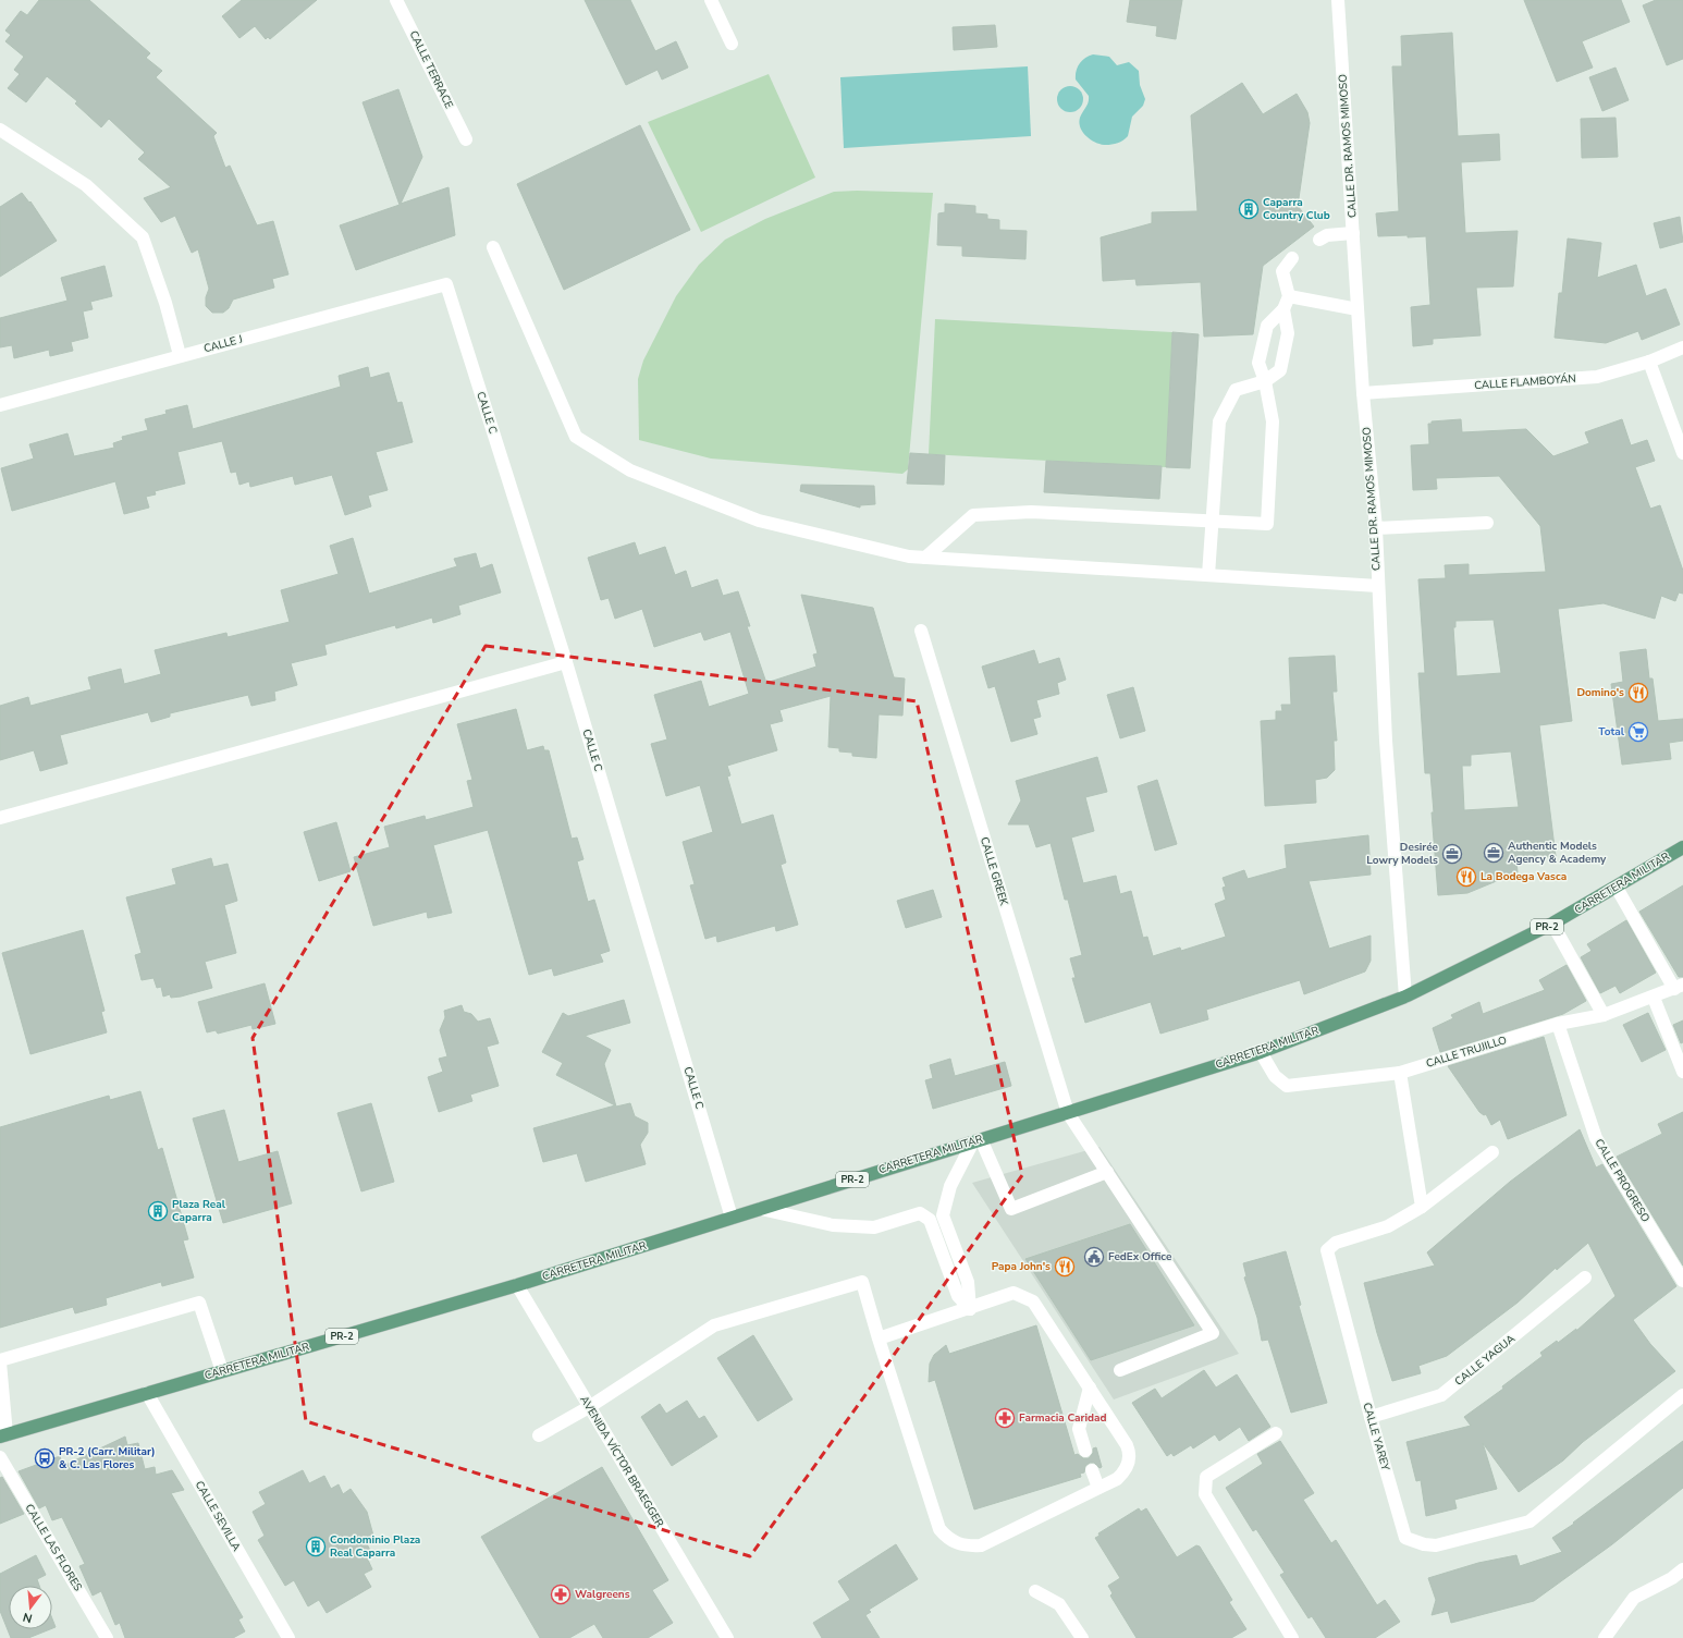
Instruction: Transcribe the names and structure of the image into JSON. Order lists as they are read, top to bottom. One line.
{"streets":{"main road":["CARRETERA MILITAR","PR-2"],"street":["CALLE TERRACE","CALLE DR. RAMOS MIMOSO","CALLE J","CALLE FLAMBOYÁN","CALLE C","CALLE GREEK","CALLE TRUJILLO","CALLE PROGRESO","CALLE YAGUA","CALLE YAREY","AVENIDA VÍCTOR BRAEGGER","CALLE SEVILLA","CALLE LAS FLORES"]},"crossings":[["CALLE DR. RAMOS MIMOSO","CALLE FLAMBOYÁN"],["CALLE DR. RAMOS MIMOSO","CARRETERA MILITAR"],["CALLE J","CALLE C"],["CALLE C","CARRETERA MILITAR"],["CALLE GREEK","CARRETERA MILITAR"],["CARRETERA MILITAR","CALLE TRUJILLO"],["CARRETERA MILITAR","AVENIDA VÍCTOR BRAEGGER"],["CARRETERA MILITAR","CALLE SEVILLA"],["CALLE TRUJILLO","CALLE PROGRESO"],["CALLE YAGUA","CALLE YAREY"]],"places":{"building":["Caparra Country Club","Plaza Real Caparra","Condominio Plaza Real Caparra"],"restaurant":["Domino's","La Bodega Vasca","Papa John's"],"supermarket":["Total"],"office":["Authentic Models Agency & Academy","Desirée Lowry Models"],"public building":["FedEx Office"],"pharmacy":["Farmacia Caridad","Walgreens"],"bus stop":["PR-2 (Carr. Militar) & C. Las Flores"]},"north":"bottom"}
